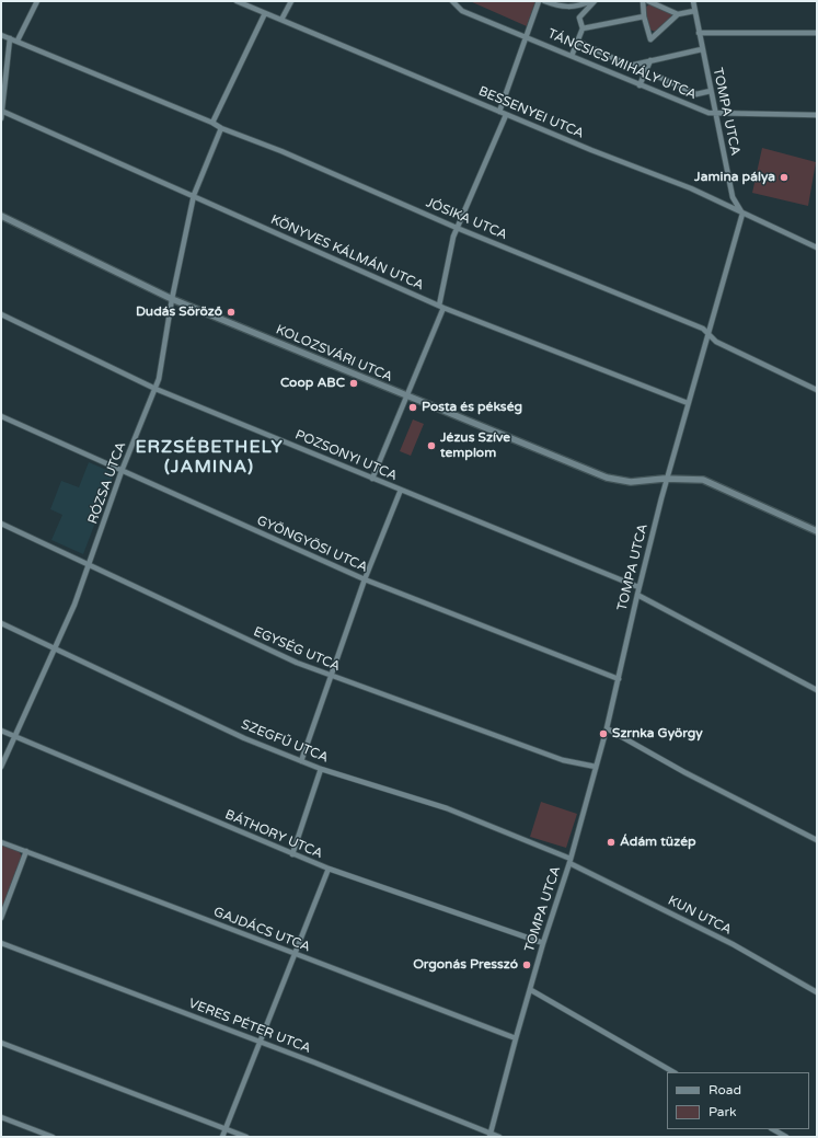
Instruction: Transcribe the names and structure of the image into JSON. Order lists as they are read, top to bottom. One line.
{"streets":{"street":["TÁNCSICS MIHÁLY UTCA","TOMPA UTCA","BESSENYEI UTCA","JÓSIKA UTCA","KÖNYVES KÁLMÁN UTCA","KOLOZSVÁRI UTCA","POZSONYI UTCA","RÓZSA UTCA","GYÖNGYÖSI UTCA","EGYSÉG UTCA","SZEGFŰ UTCA","BÁTHORY UTCA","KUN UTCA","GAJDÁCS UTCA","VERES PÉTER UTCA"]},"crossings":[["TÁNCSICS MIHÁLY UTCA","TOMPA UTCA"],["TOMPA UTCA","BESSENYEI UTCA"],["TOMPA UTCA","JÓSIKA UTCA"],["TOMPA UTCA","KÖNYVES KÁLMÁN UTCA"],["TOMPA UTCA","KOLOZSVÁRI UTCA"],["TOMPA UTCA","POZSONYI UTCA"],["TOMPA UTCA","GYÖNGYÖSI UTCA"],["TOMPA UTCA","EGYSÉG UTCA"],["TOMPA UTCA","SZEGFŰ UTCA"],["TOMPA UTCA","BÁTHORY UTCA"],["TOMPA UTCA","KUN UTCA"],["TOMPA UTCA","GAJDÁCS UTCA"],["TOMPA UTCA","VERES PÉTER UTCA"],["JÓSIKA UTCA","RÓZSA UTCA"],["KÖNYVES KÁLMÁN UTCA","RÓZSA UTCA"],["KOLOZSVÁRI UTCA","RÓZSA UTCA"],["POZSONYI UTCA","RÓZSA UTCA"],["RÓZSA UTCA","GYÖNGYÖSI UTCA"],["RÓZSA UTCA","EGYSÉG UTCA"],["RÓZSA UTCA","SZEGFŰ UTCA"],["RÓZSA UTCA","BÁTHORY UTCA"],["SZEGFŰ UTCA","KUN UTCA"]],"districts":["ERZSÉBETHELY (JAMINA)"],"places":["Jamina pálya","Dudás Söröző","Coop ABC","Posta és pékség","Jézus Szíve templom","Szrnka György","Ádám tüzép","Orgonás Presszó"],"legend":["Road","Park"]}
